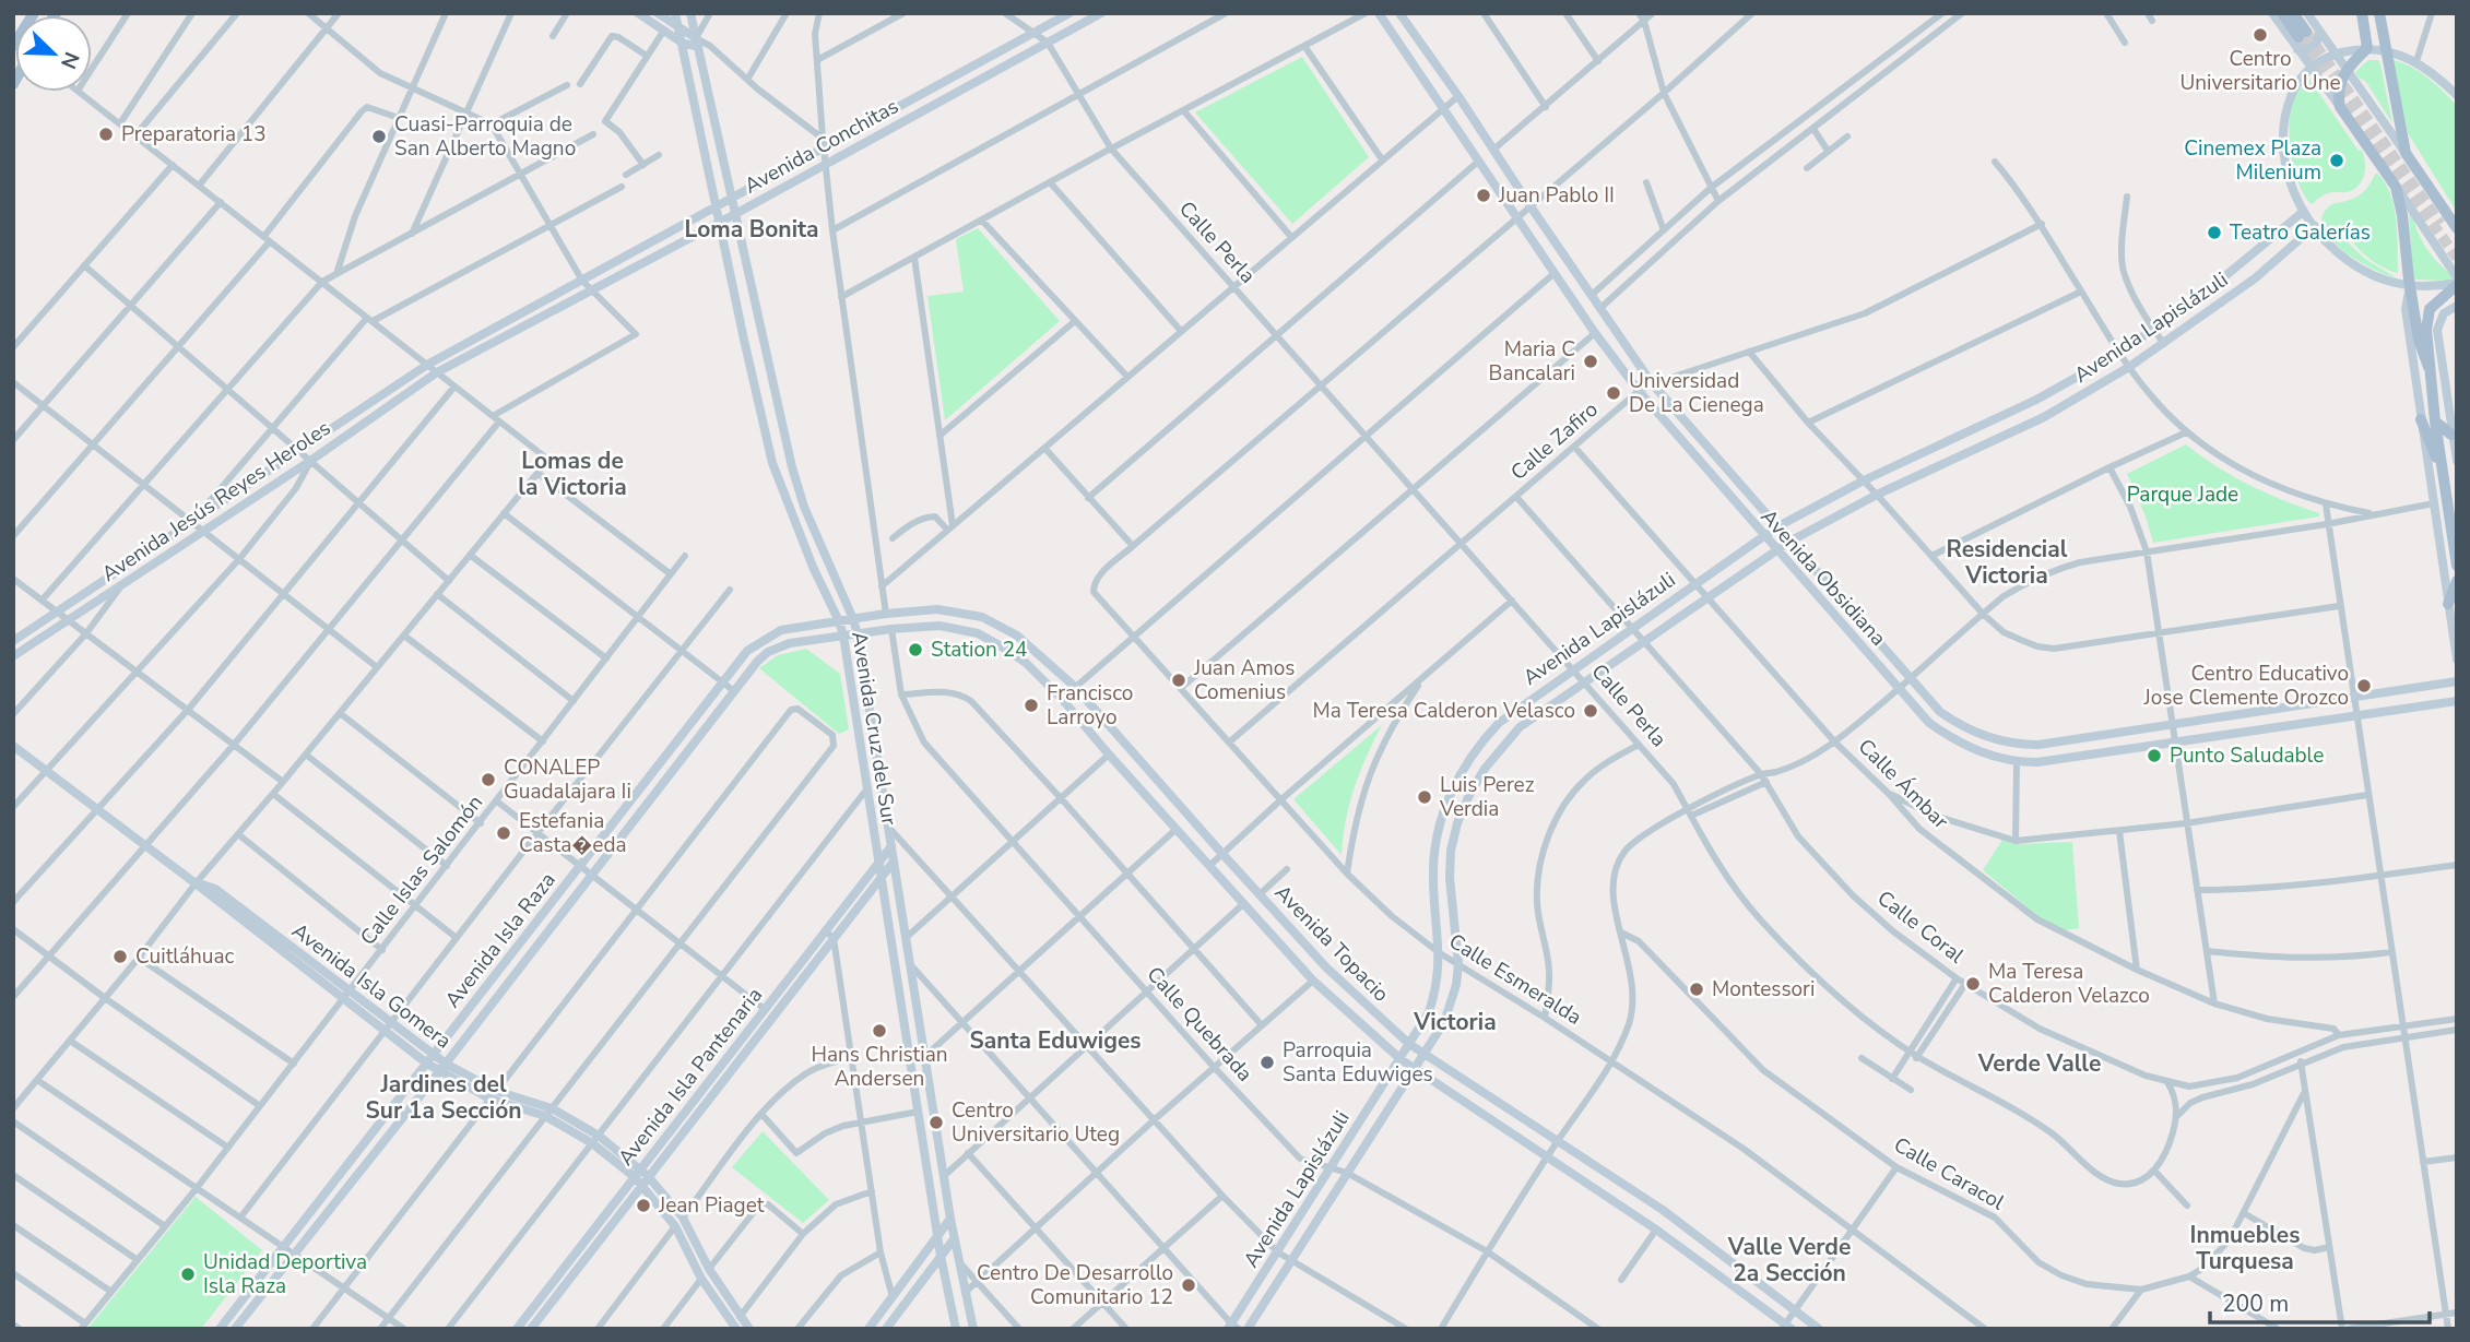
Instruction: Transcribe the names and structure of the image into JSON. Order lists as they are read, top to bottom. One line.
{"streets":{"street":["Avenida Conchitas","Calle Perla","Avenida Lapislázuli","Calle Zafiro","Avenida Jesús Reyes Heroles","Avenida Obsidiana","Avenida Cruz del Sur","Calle Ámbar","Calle Islas Salomón","Calle Coral","Avenida Isla Raza","Avenida Topacio","Calle Esmeralda","Avenida Isla Gomera","Calle Quebrada","Avenida Isla Pantenaria","Calle Caracol"]},"crossings":[["Avenida Conchitas","Calle Perla"],["Avenida Conchitas","Avenida Jesús Reyes Heroles"],["Avenida Conchitas","Avenida Cruz del Sur"],["Calle Perla","Avenida Lapislázuli"],["Calle Perla","Calle Zafiro"],["Avenida Lapislázuli","Avenida Obsidiana"],["Avenida Lapislázuli","Calle Ámbar"],["Avenida Lapislázuli","Calle Coral"],["Avenida Lapislázuli","Avenida Topacio"],["Avenida Lapislázuli","Calle Esmeralda"],["Avenida Lapislázuli","Calle Quebrada"],["Calle Zafiro","Avenida Obsidiana"],["Calle Zafiro","Calle Ámbar"],["Calle Zafiro","Calle Coral"],["Calle Zafiro","Calle Esmeralda"],["Avenida Cruz del Sur","Avenida Isla Raza"],["Avenida Cruz del Sur","Avenida Topacio"],["Avenida Cruz del Sur","Avenida Isla Pantenaria"],["Calle Ámbar","Calle Coral"],["Calle Islas Salomón","Avenida Isla Gomera"],["Avenida Isla Raza","Avenida Topacio"],["Avenida Isla Raza","Avenida Isla Gomera"],["Avenida Topacio","Calle Quebrada"],["Avenida Isla Gomera","Avenida Isla Pantenaria"]],"districts":["Loma Bonita","Lomas de la Victoria","Residencial Victoria","Victoria","Santa Eduwiges","Verde Valle","Jardines del Sur 1a Sección","Inmuebles Turquesa","Valle Verde 2a Sección"],"parks":["Parque Jade"],"places":["Centro Universitario Une","Preparatoria 13","Cuasi-Parroquia de San Alberto Magno","Cinemex Plaza Milenium","Juan Pablo II","Teatro Galerías","Maria C Bancalari","Universidad De La Cienega","Station 24","Juan Amos Comenius","Centro Educativo Jose Clemente Orozco","Francisco Larroyo","Ma Teresa Calderon Velasco","Punto Saludable","CONALEP Guadalajara Ii","Luis Perez Verdia","Estefania Casta�eda","Cuitláhuac","Ma Teresa Calderon Velazco","Montessori","Hans Christian Andersen","Parroquia Santa Eduwiges","Centro Universitario Uteg","Jean Piaget","Unidad Deportiva Isla Raza","Centro De Desarrollo Comunitario 12"],"scale_bar":"200 m","north":"bottom right"}
